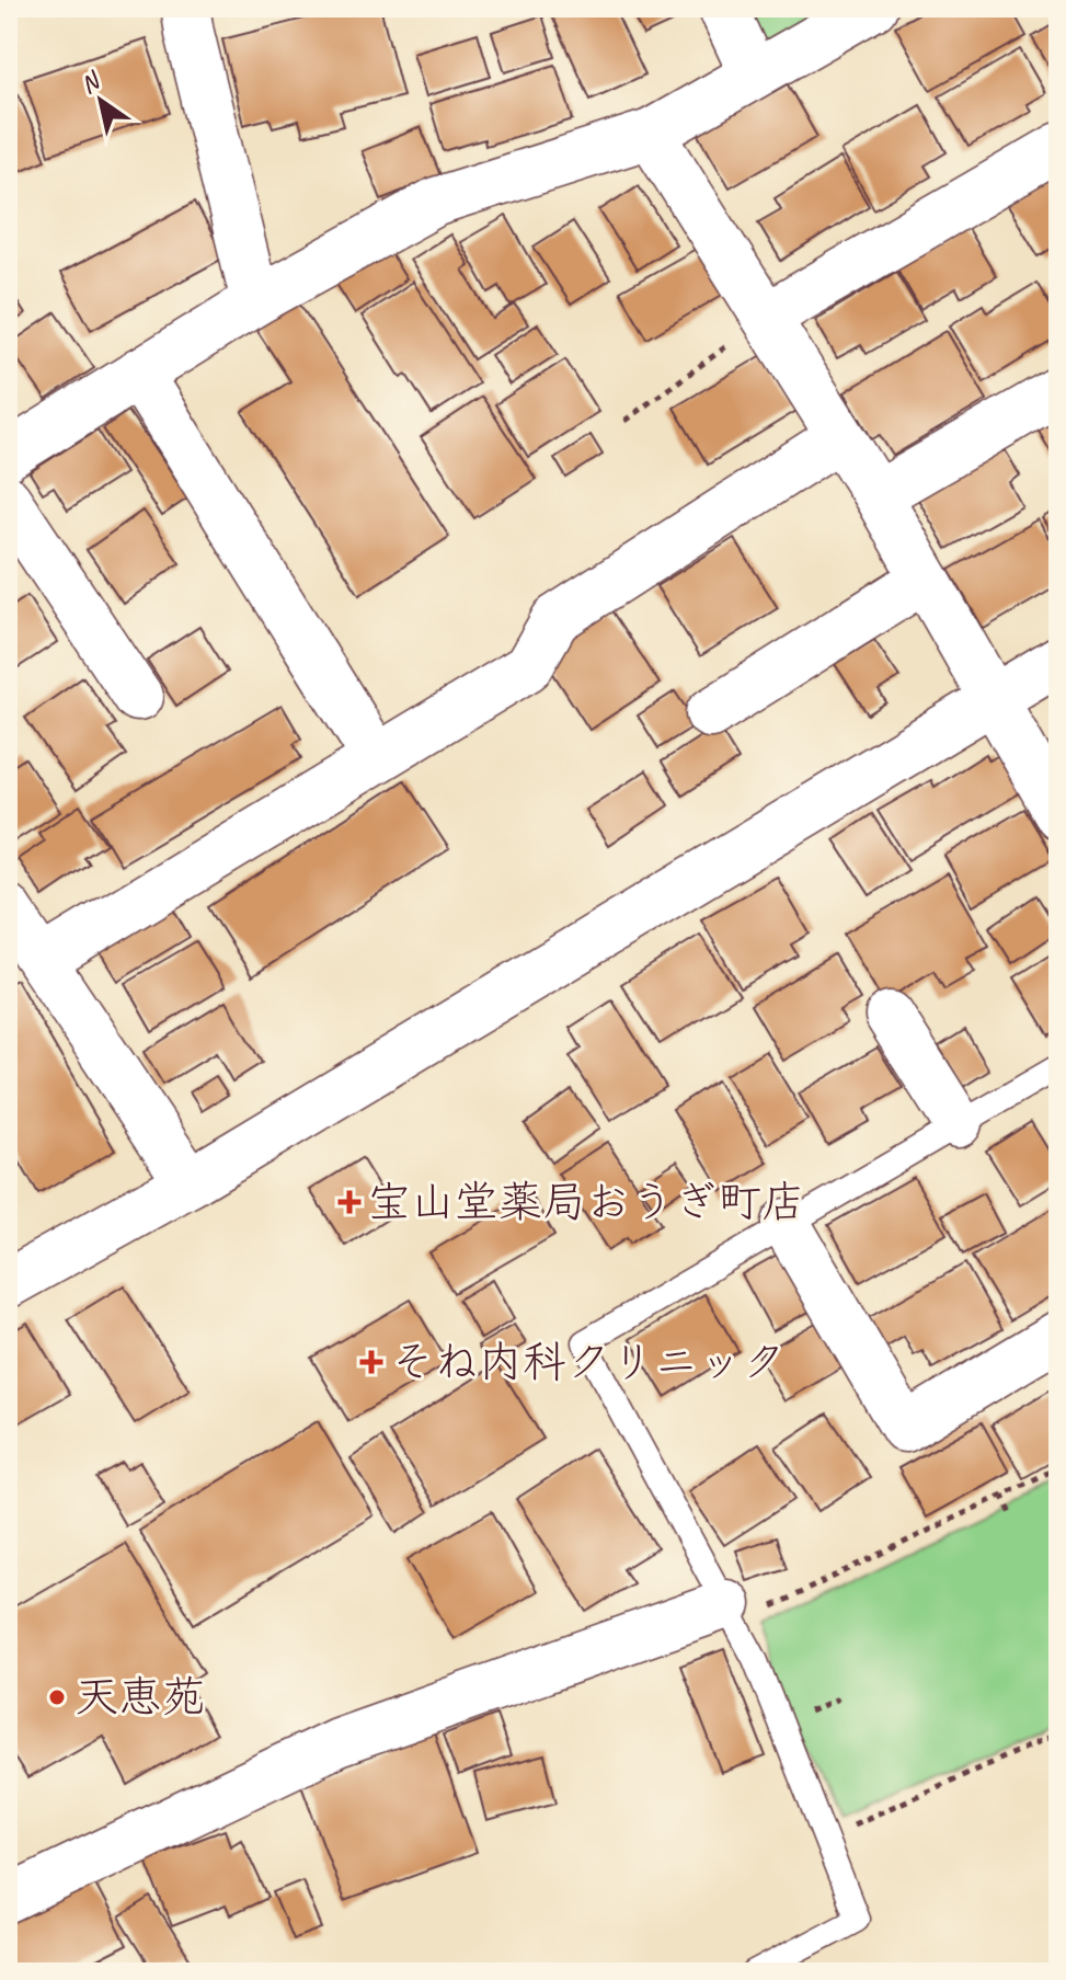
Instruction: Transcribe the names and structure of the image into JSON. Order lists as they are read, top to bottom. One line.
{"places":{"health":["宝山堂薬局おうぎ町店","そね内科クリニック"],"other":["天恵苑"]},"north":"top left"}
